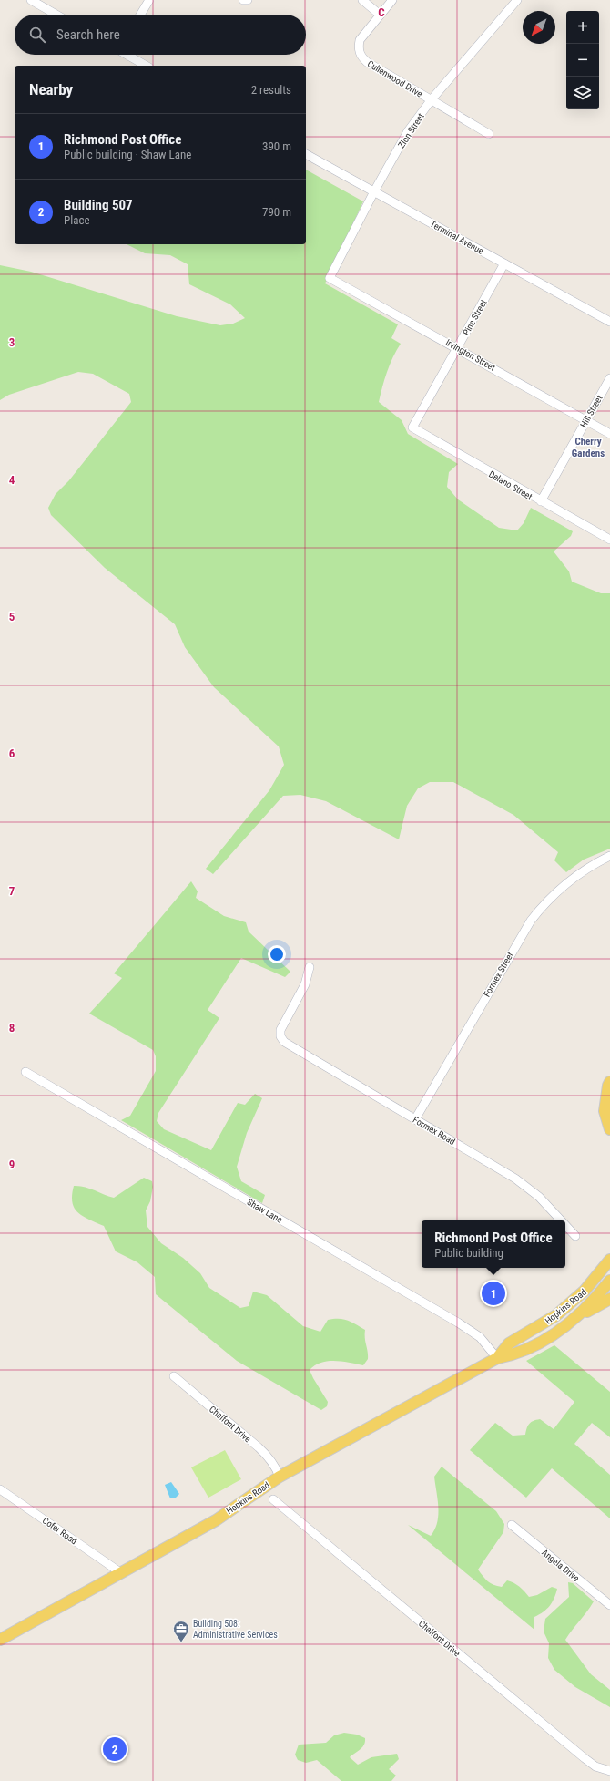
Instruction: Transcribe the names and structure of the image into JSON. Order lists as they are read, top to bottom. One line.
{"streets":{"main road":["Hopkins Road"],"street":["Cullenwood Drive","Zion Street","Terminal Avenue","Pine Street","Irvington Street","Hill Street","Delano Street","Formex Street","Formex Road","Shaw Lane","Chalfont Drive","Cofer Road","Angela Drive"]},"crossings":[["Cullenwood Drive","Zion Street"],["Zion Street","Terminal Avenue"],["Zion Street","Irvington Street"],["Terminal Avenue","Pine Street"],["Pine Street","Irvington Street"],["Pine Street","Delano Street"],["Irvington Street","Hill Street"],["Hill Street","Delano Street"],["Formex Street","Formex Road"],["Shaw Lane","Hopkins Road"],["Hopkins Road","Chalfont Drive"],["Hopkins Road","Cofer Road"]],"districts":["Cherry Gardens"],"places":{"office":["Building 508: Administrative Services"]},"north":"bottom left","page":{"map_buttons":["+","−"],"search":"Search here","heading":["Nearby","2 results"],"list":[{"mark":"1","name":"Richmond Post Office","note":"Public building · Shaw Lane","value":"390 m"},{"mark":"2","name":"Building 507","note":"Place","value":"790 m"}],"popup":["Richmond Post Office","Public building"],"pins":["1","2"]},"grid":{"columns":["C"],"rows":["3","4","5","6","7","8","9"]}}
